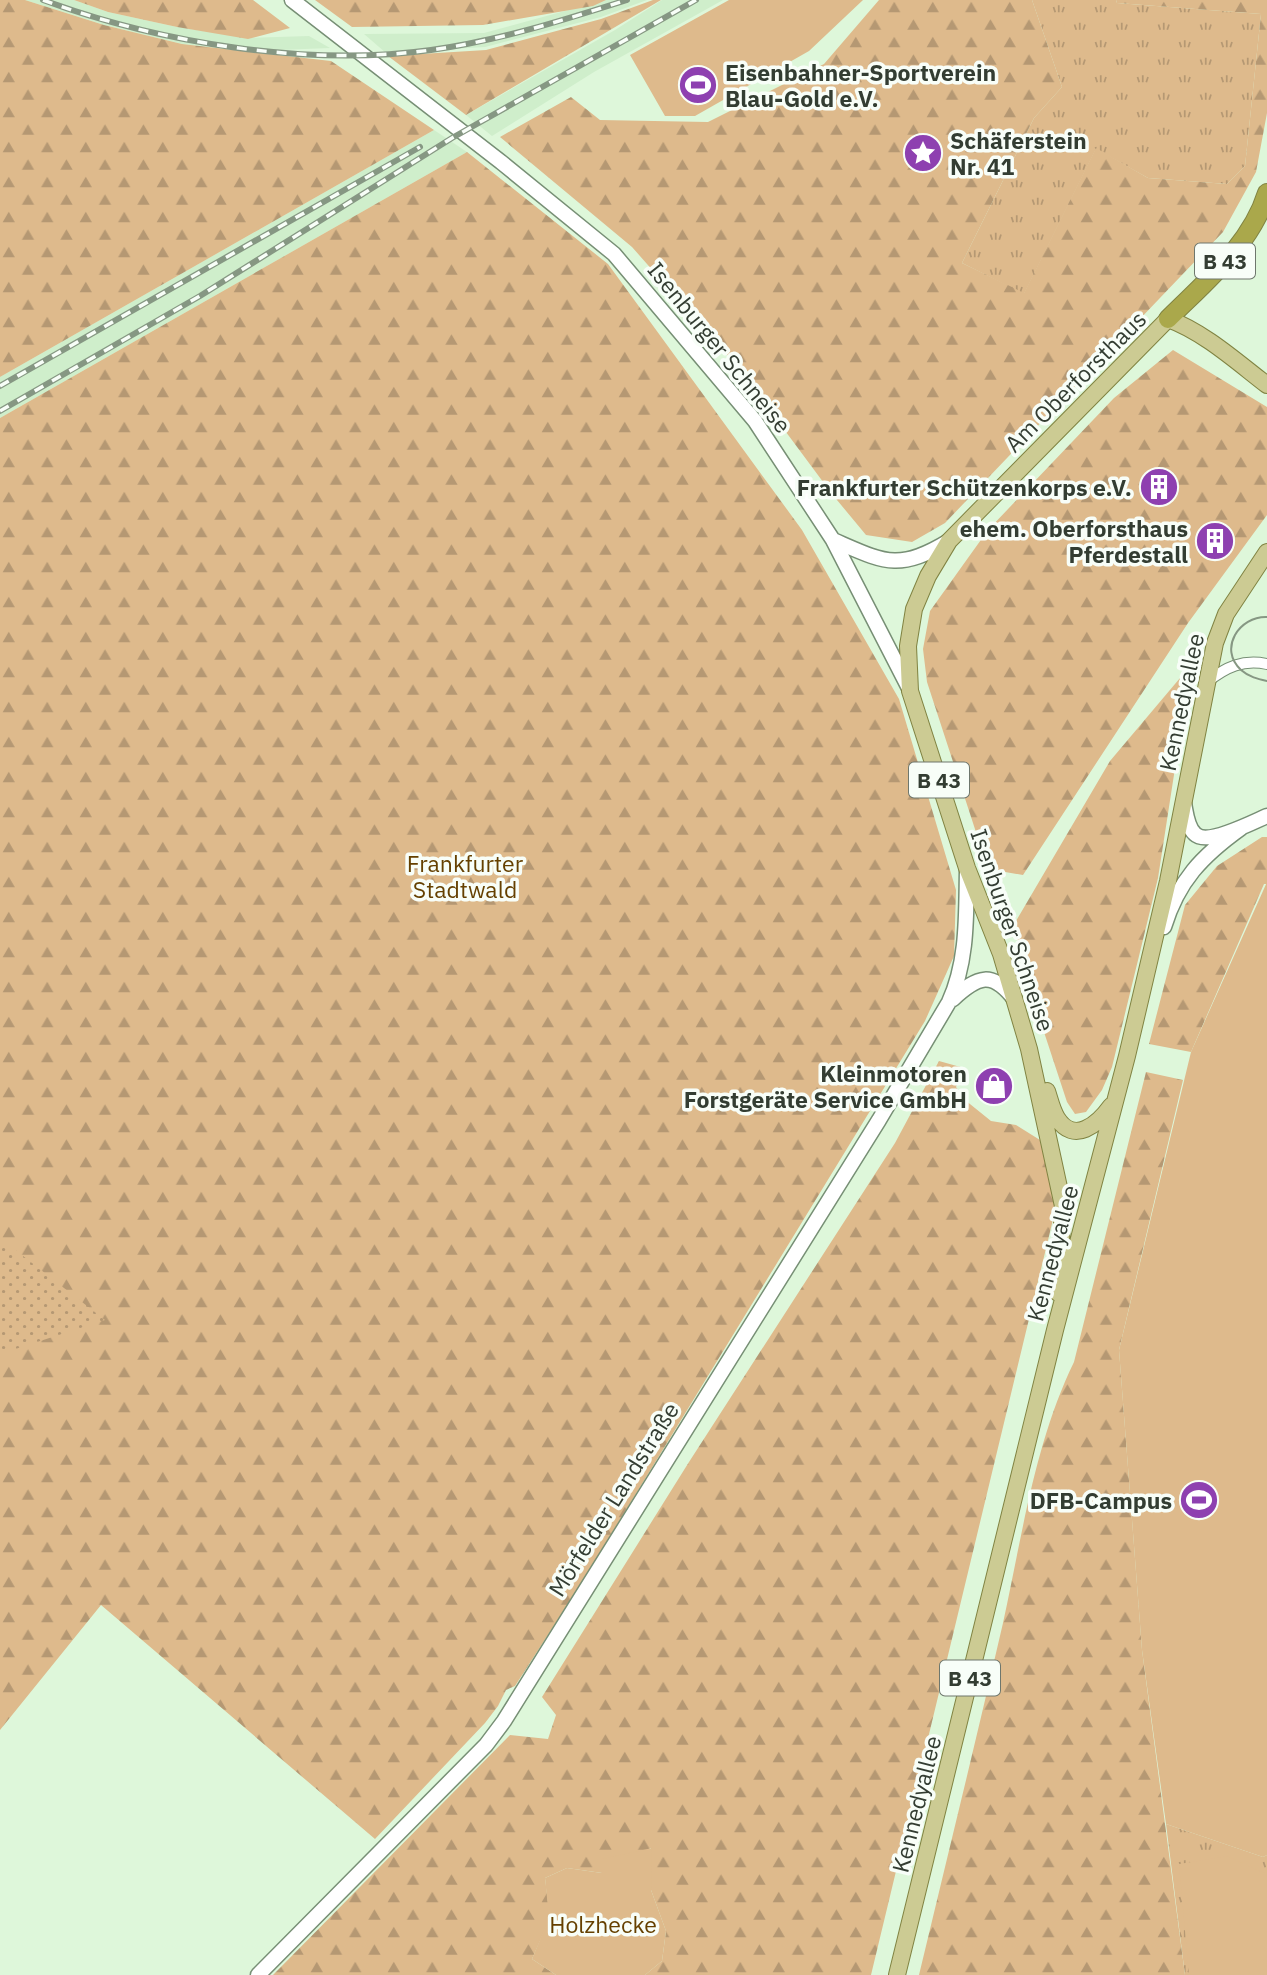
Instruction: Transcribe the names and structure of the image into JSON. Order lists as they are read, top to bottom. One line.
{"streets":{"highway":["B 43"],"main road":["Isenburger Schneise","Am Oberforsthaus","Kennedyallee","Mörfelder Landstraße"]},"crossings":[["B 43","Am Oberforsthaus"],["Isenburger Schneise","Am Oberforsthaus"],["Isenburger Schneise","Kennedyallee"],["Isenburger Schneise","Mörfelder Landstraße"]],"parks":["Frankfurter Stadtwald","Holzhecke"],"places":{"sports":["Eisenbahner-Sportverein Blau-Gold e.V.","DFB-Campus"],"place":["Schäferstein Nr. 41"],"building":["Frankfurter Schützenkorps e.V.","ehem. Oberforsthaus Pferdestall"],"shop":["Kleinmotoren Forstgeräte Service GmbH"]}}
